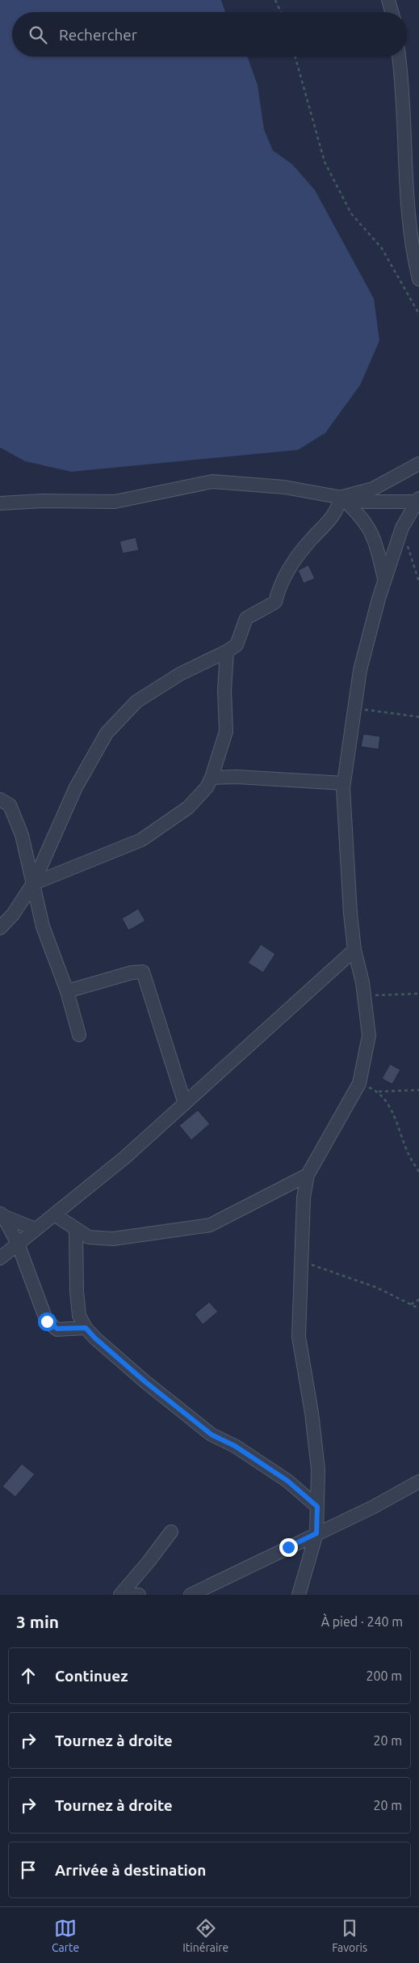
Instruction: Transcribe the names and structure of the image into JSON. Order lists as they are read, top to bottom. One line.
{"page":{"search":"Rechercher","heading":["3 min","À pied · 240 m"],"list":[["Continuez","200 m"],["Tournez à droite","20 m"],["Tournez à droite","20 m"],"Arrivée à destination"],"nav":["Carte","Itinéraire","Favoris"]}}
